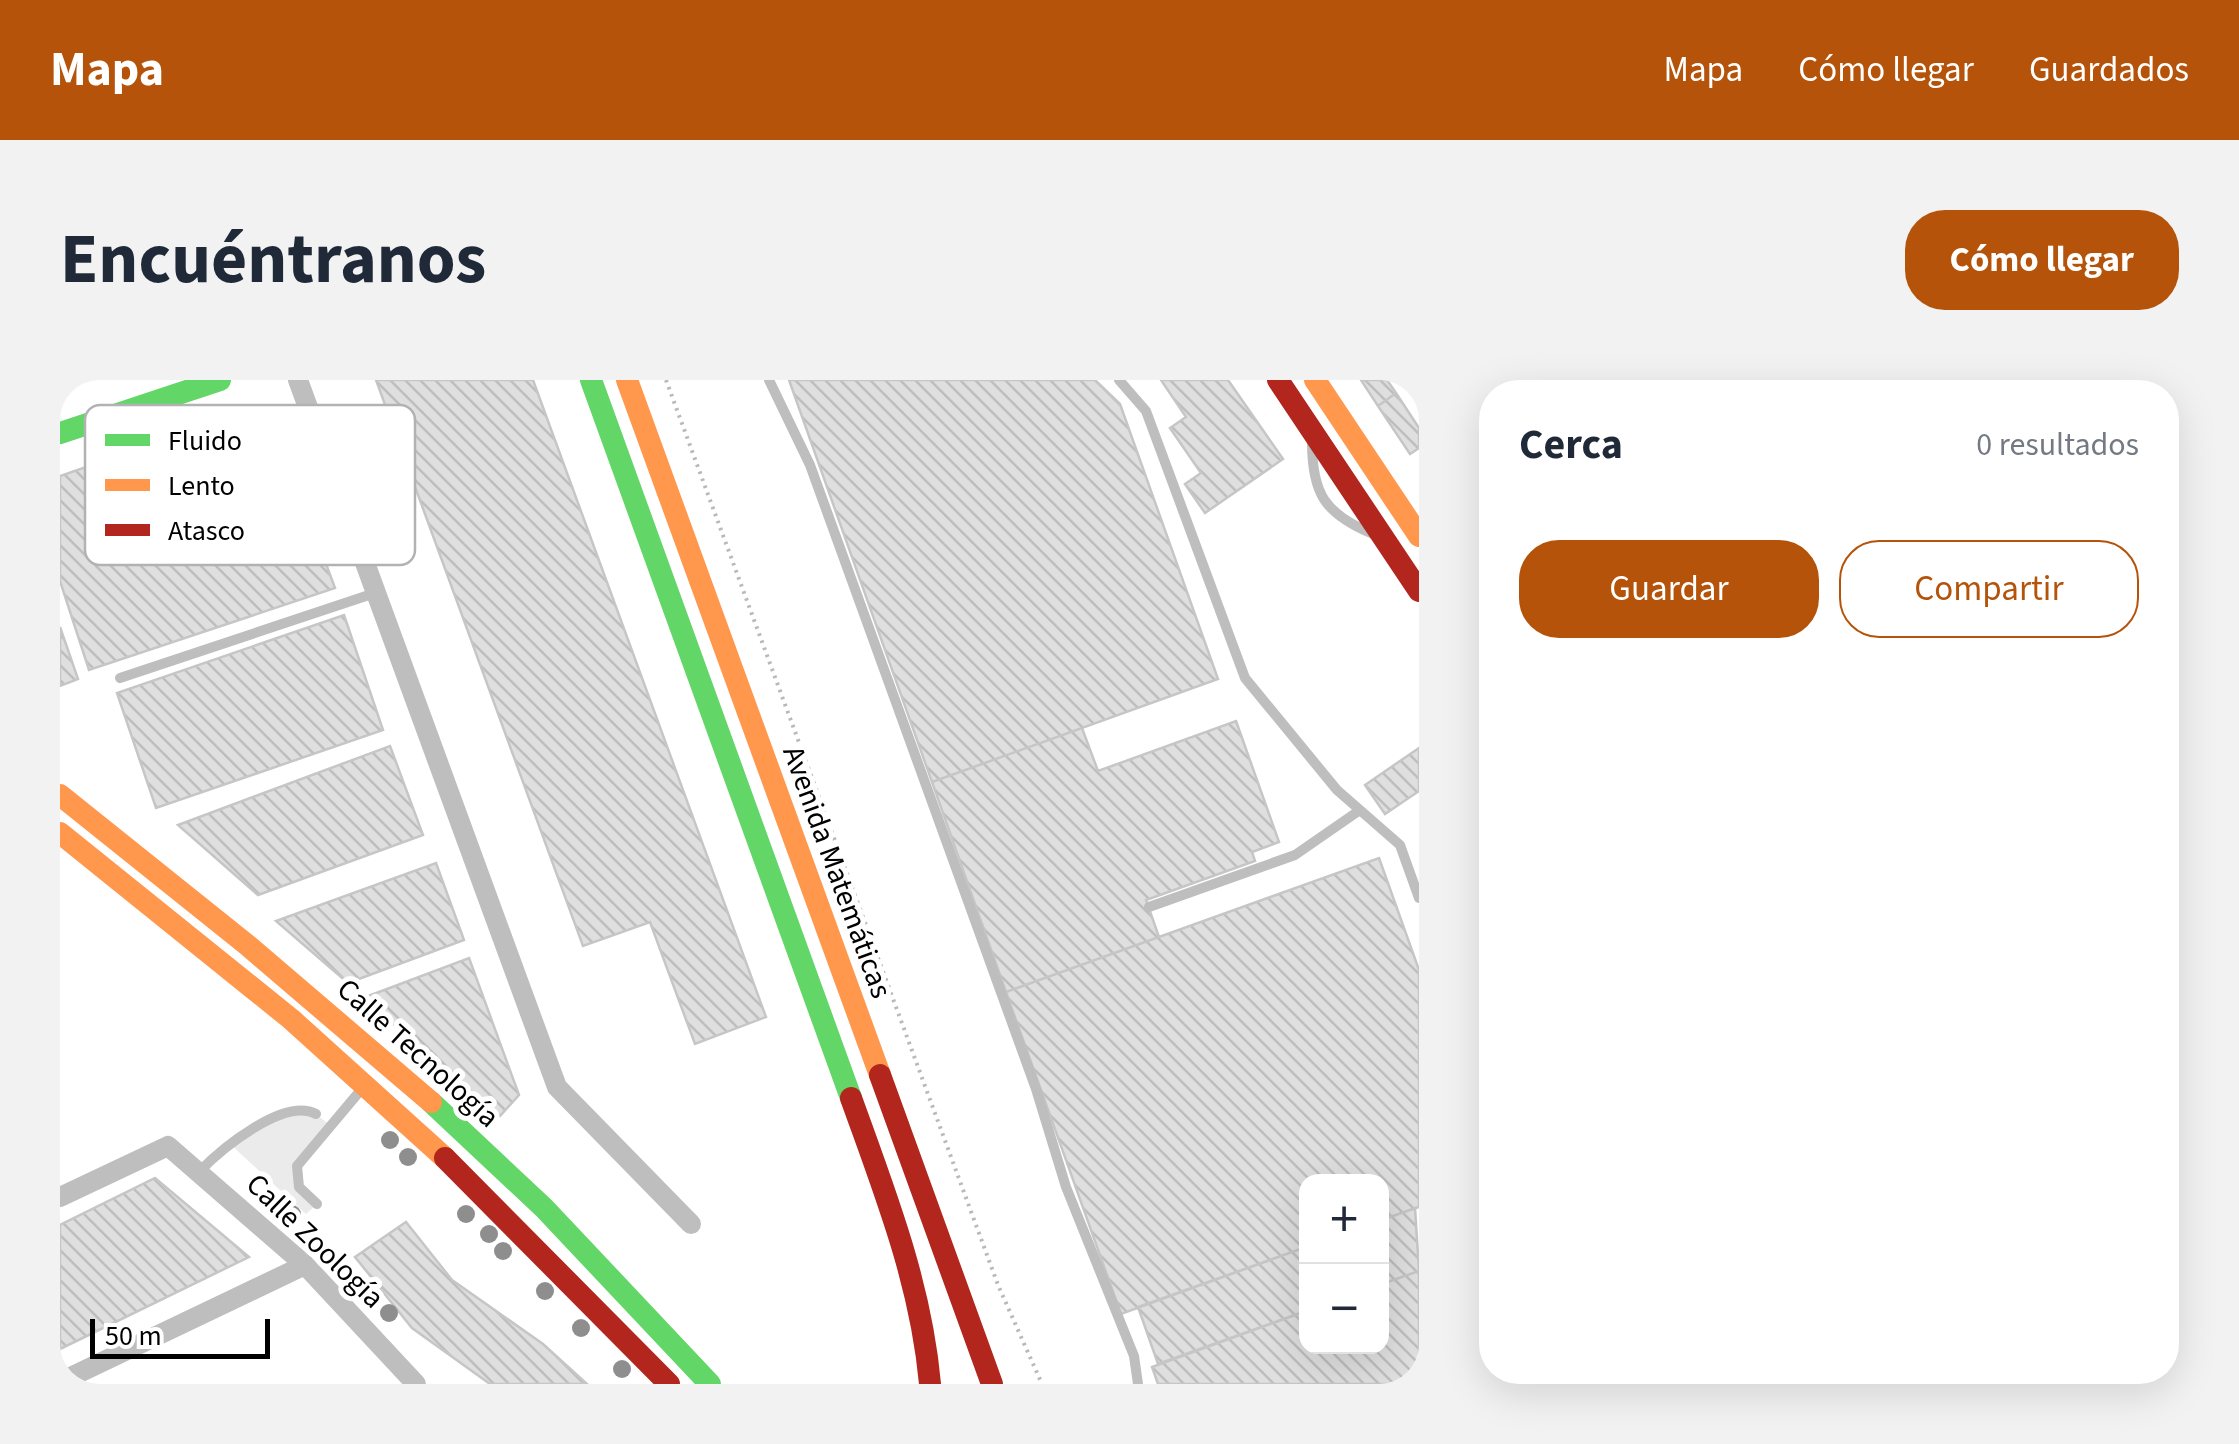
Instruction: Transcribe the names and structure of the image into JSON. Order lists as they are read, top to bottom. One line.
{"streets":{"main road":["Avenida Matemáticas","Calle Tecnología"],"street":["Calle Zoología"]},"legend":["Fluido","Lento","Atasco"],"scale_bar":"50 m","page":{"header":"Mapa","nav":["Mapa","Cómo llegar","Guardados"],"title":"Encuéntranos","buttons":["Cómo llegar",["Guardar","Compartir"]],"heading":["Cerca","0 resultados"],"map_buttons":["+","−"],"scale":"50 m"}}
